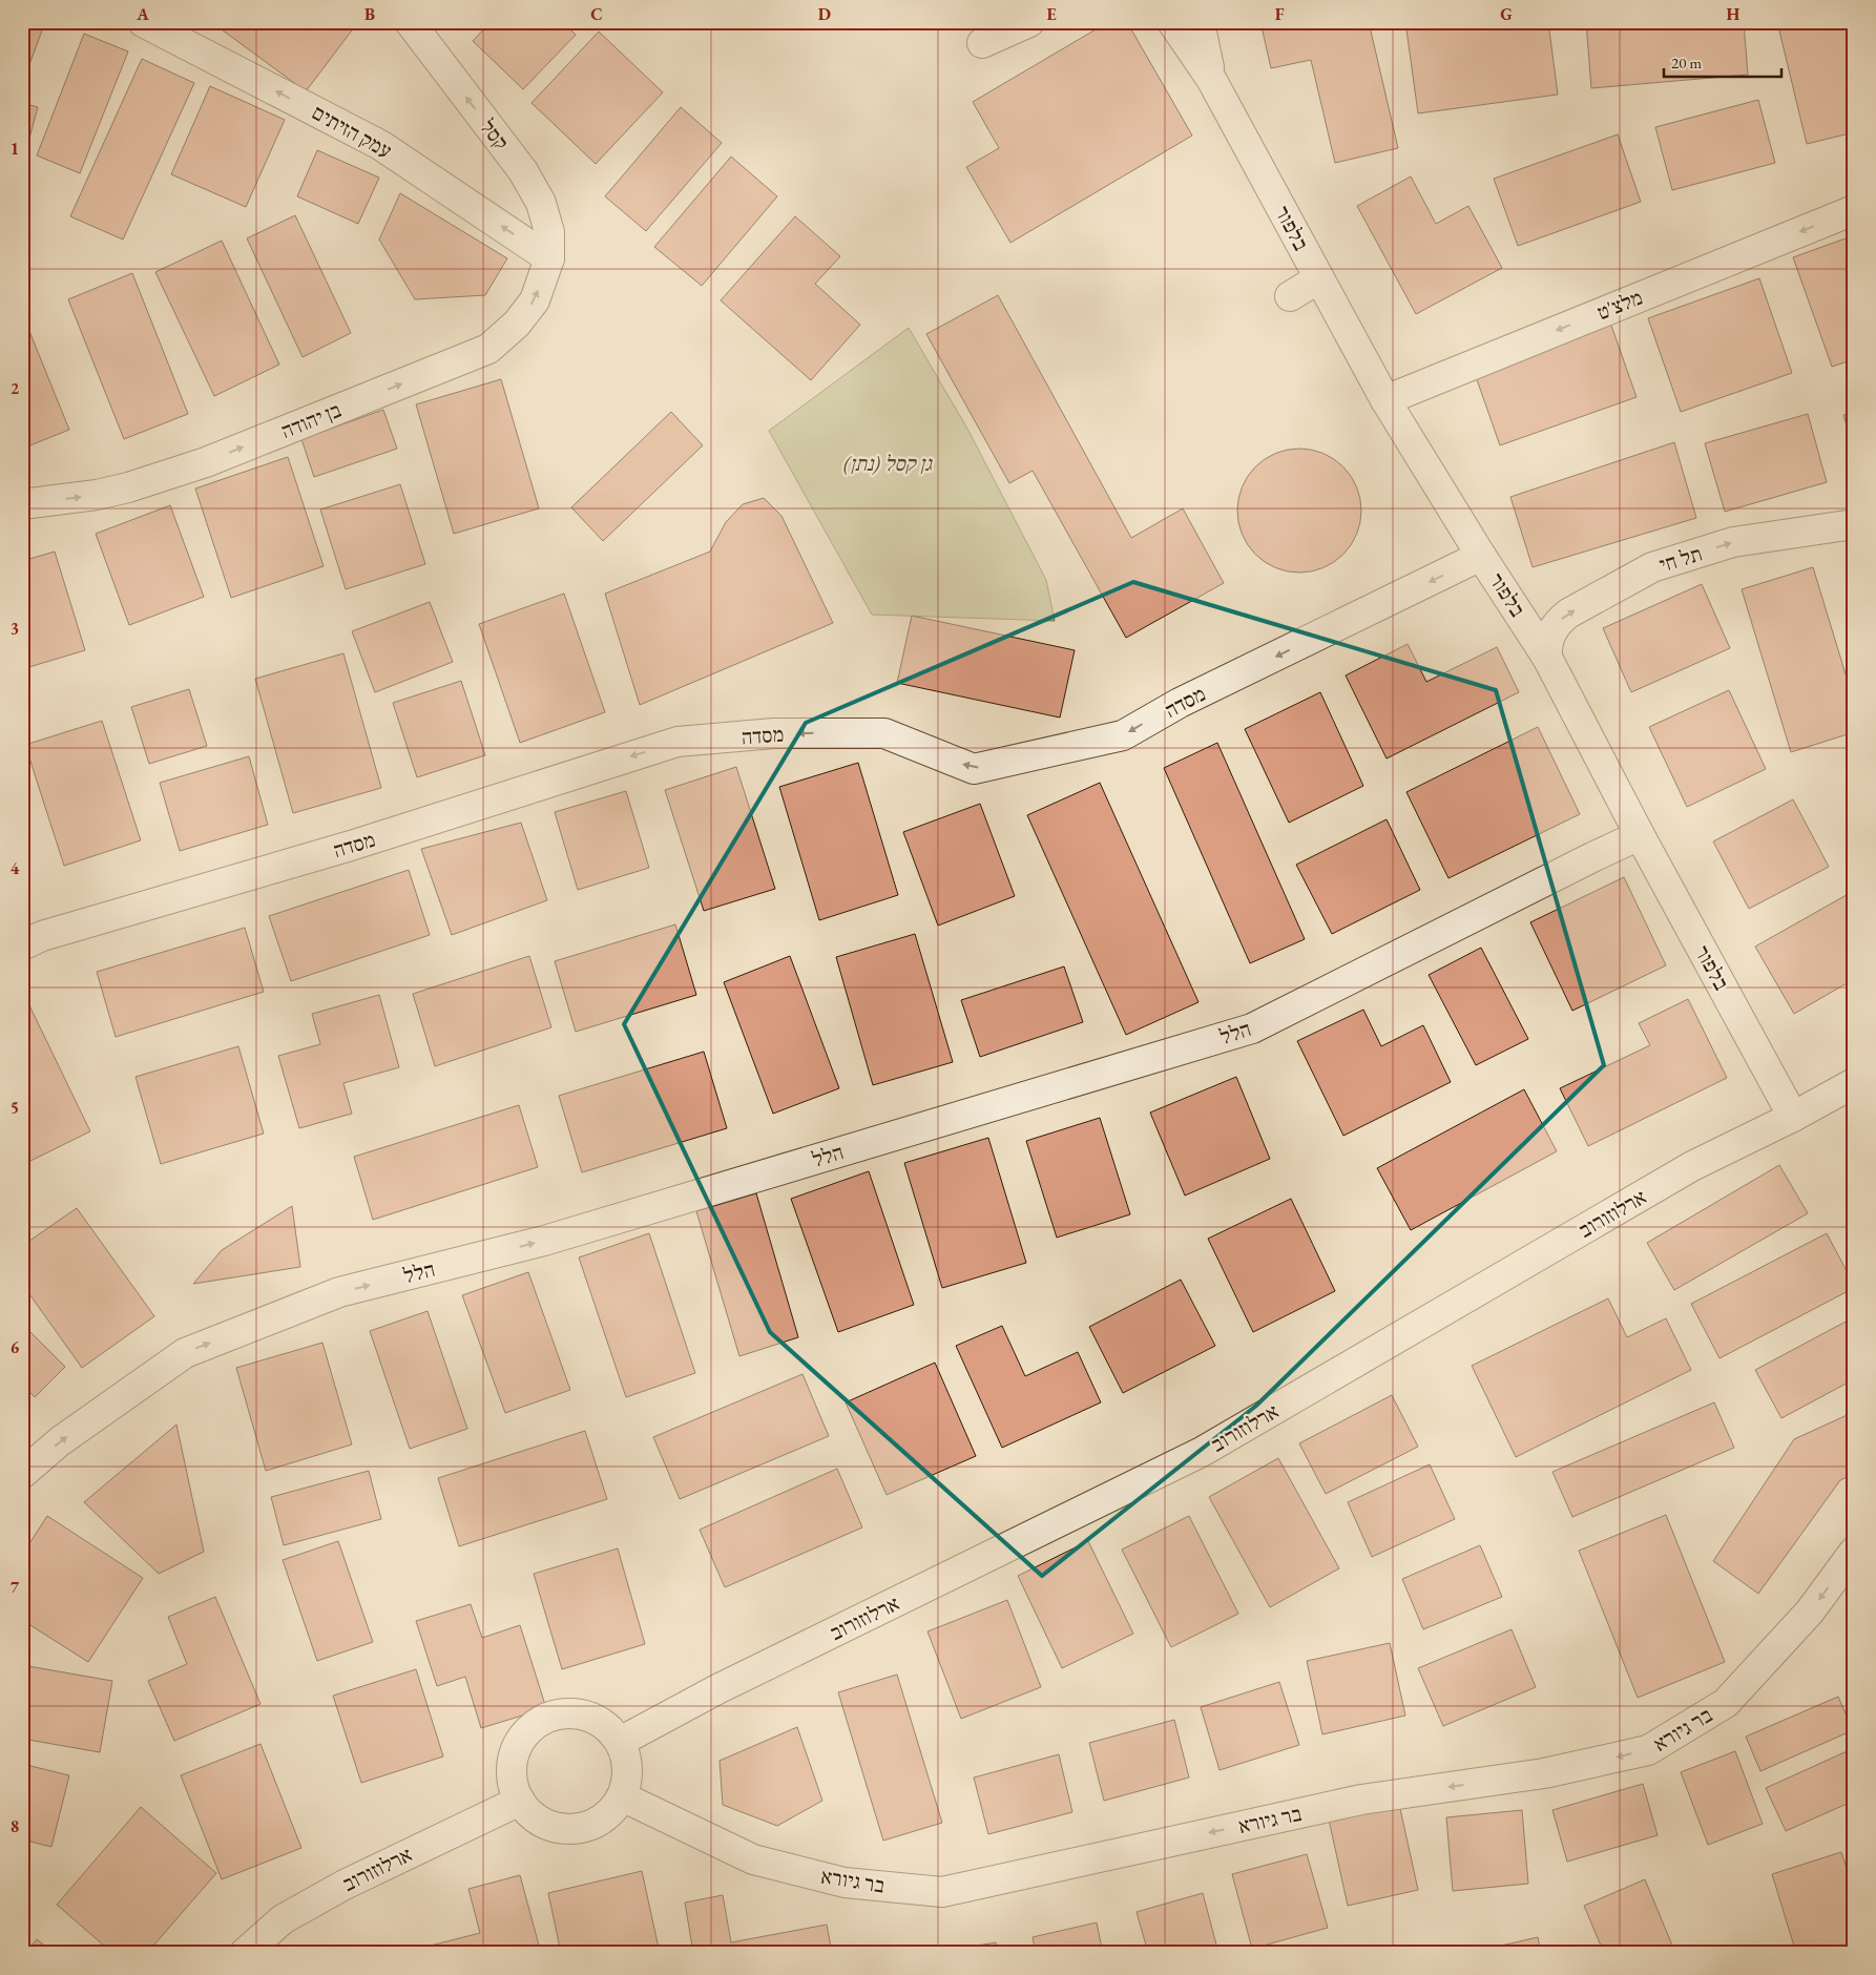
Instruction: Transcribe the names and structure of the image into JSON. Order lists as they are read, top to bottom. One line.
{"streets":{"street":["עמק הזיתים","קסל","בלפור","מלצ'ט","בן יהודה","תל חי","מסדה","הלל","ארלוזורוב","בר גיורא"]},"crossings":[["עמק הזיתים","קסל"],["עמק הזיתים","בן יהודה"],["קסל","בן יהודה"],["בלפור","מלצ'ט"],["בלפור","תל חי"],["בלפור","מסדה"],["בלפור","הלל"],["בלפור","ארלוזורוב"],["ארלוזורוב","בר גיורא"]],"one_way":["עמק הזיתים","קסל","מלצ'ט","בן יהודה","תל חי","מסדה","הלל","בר גיורא"],"parks":["גן קסל (נתן)"],"scale_bar":"20 m","grid":{"columns":["A","B","C","D","E","F","G","H"],"rows":["1","2","3","4","5","6","7","8"]}}
